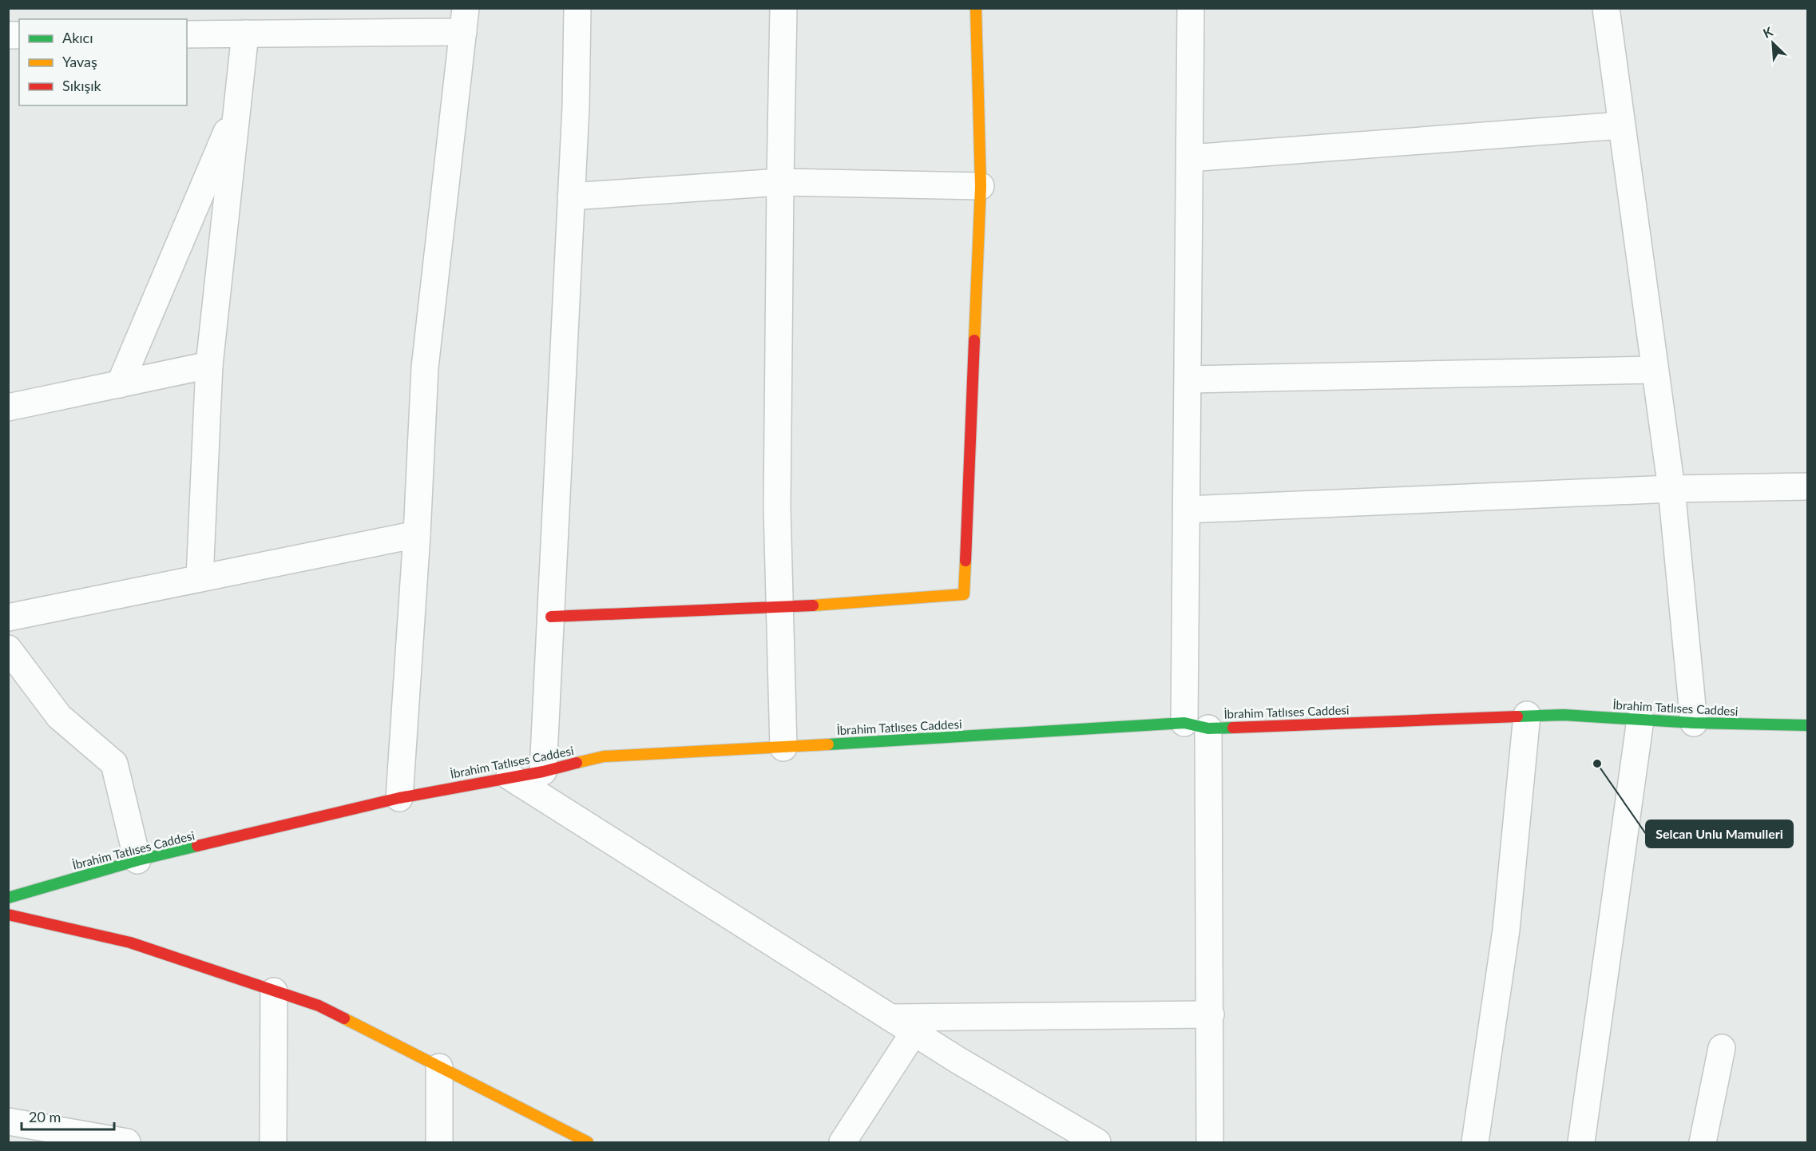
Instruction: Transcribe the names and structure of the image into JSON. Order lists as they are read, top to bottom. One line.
{"streets":{"street":["İbrahim Tatlıses Caddesi"]},"places":["Selcan Unlu Mamulleri"],"legend":["Akıcı","Yavaş","Sıkışık"],"scale_bar":"20 m","north":"top left"}
